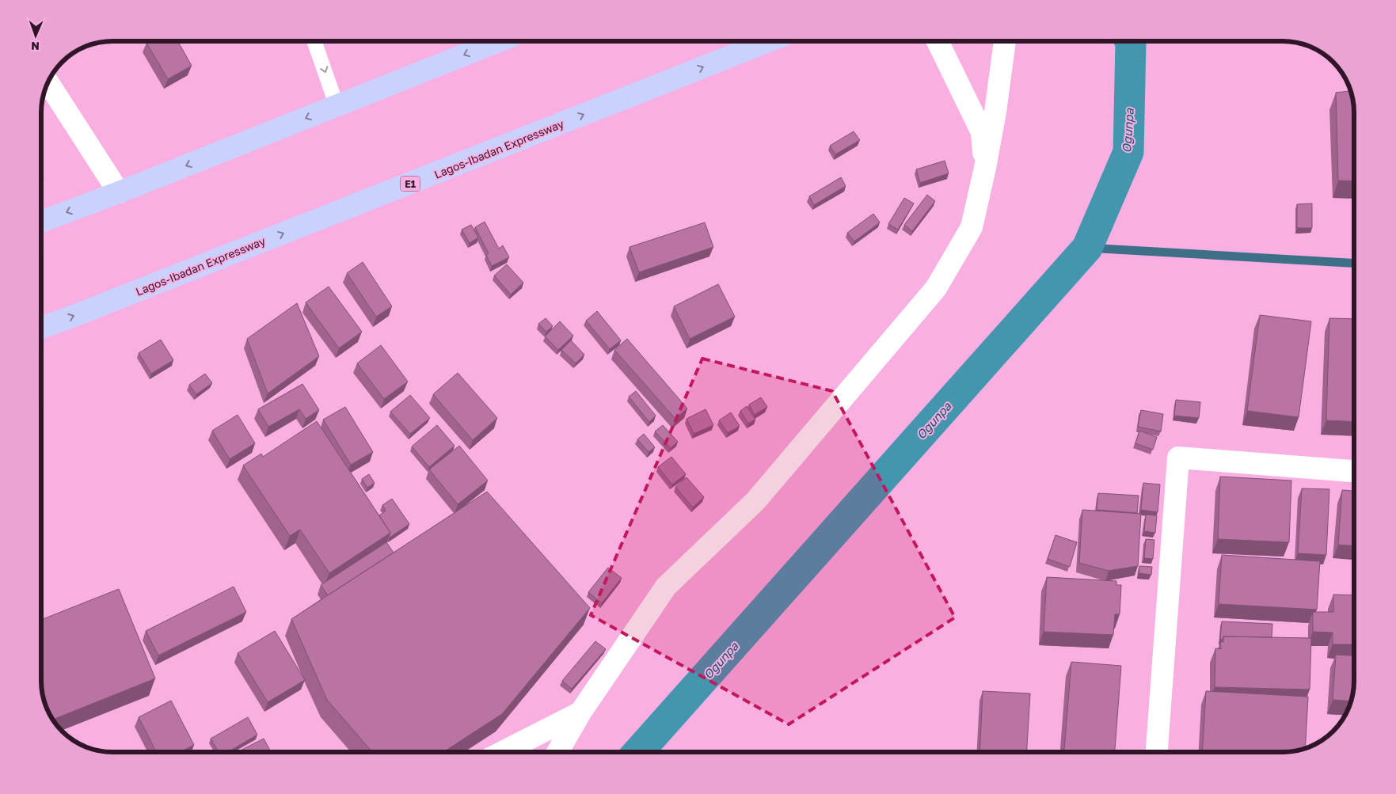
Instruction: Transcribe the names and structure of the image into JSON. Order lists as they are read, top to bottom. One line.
{"streets":{"highway":["Lagos-Ibadan Expressway","E1"]},"water":["Ogunpa"],"north":"bottom"}
